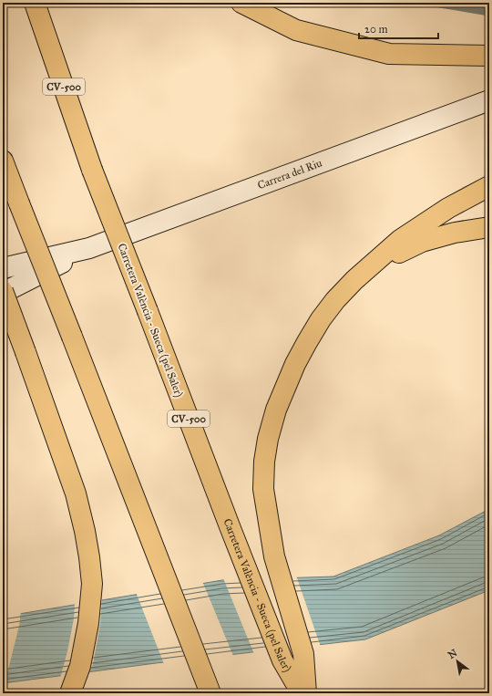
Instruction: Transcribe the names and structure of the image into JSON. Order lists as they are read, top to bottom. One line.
{"streets":{"highway":["CV-500","Carretera València - Sueca (pel Saler)"],"street":["Carrera del Riu"]},"scale_bar":"20 m","north":"top left"}
